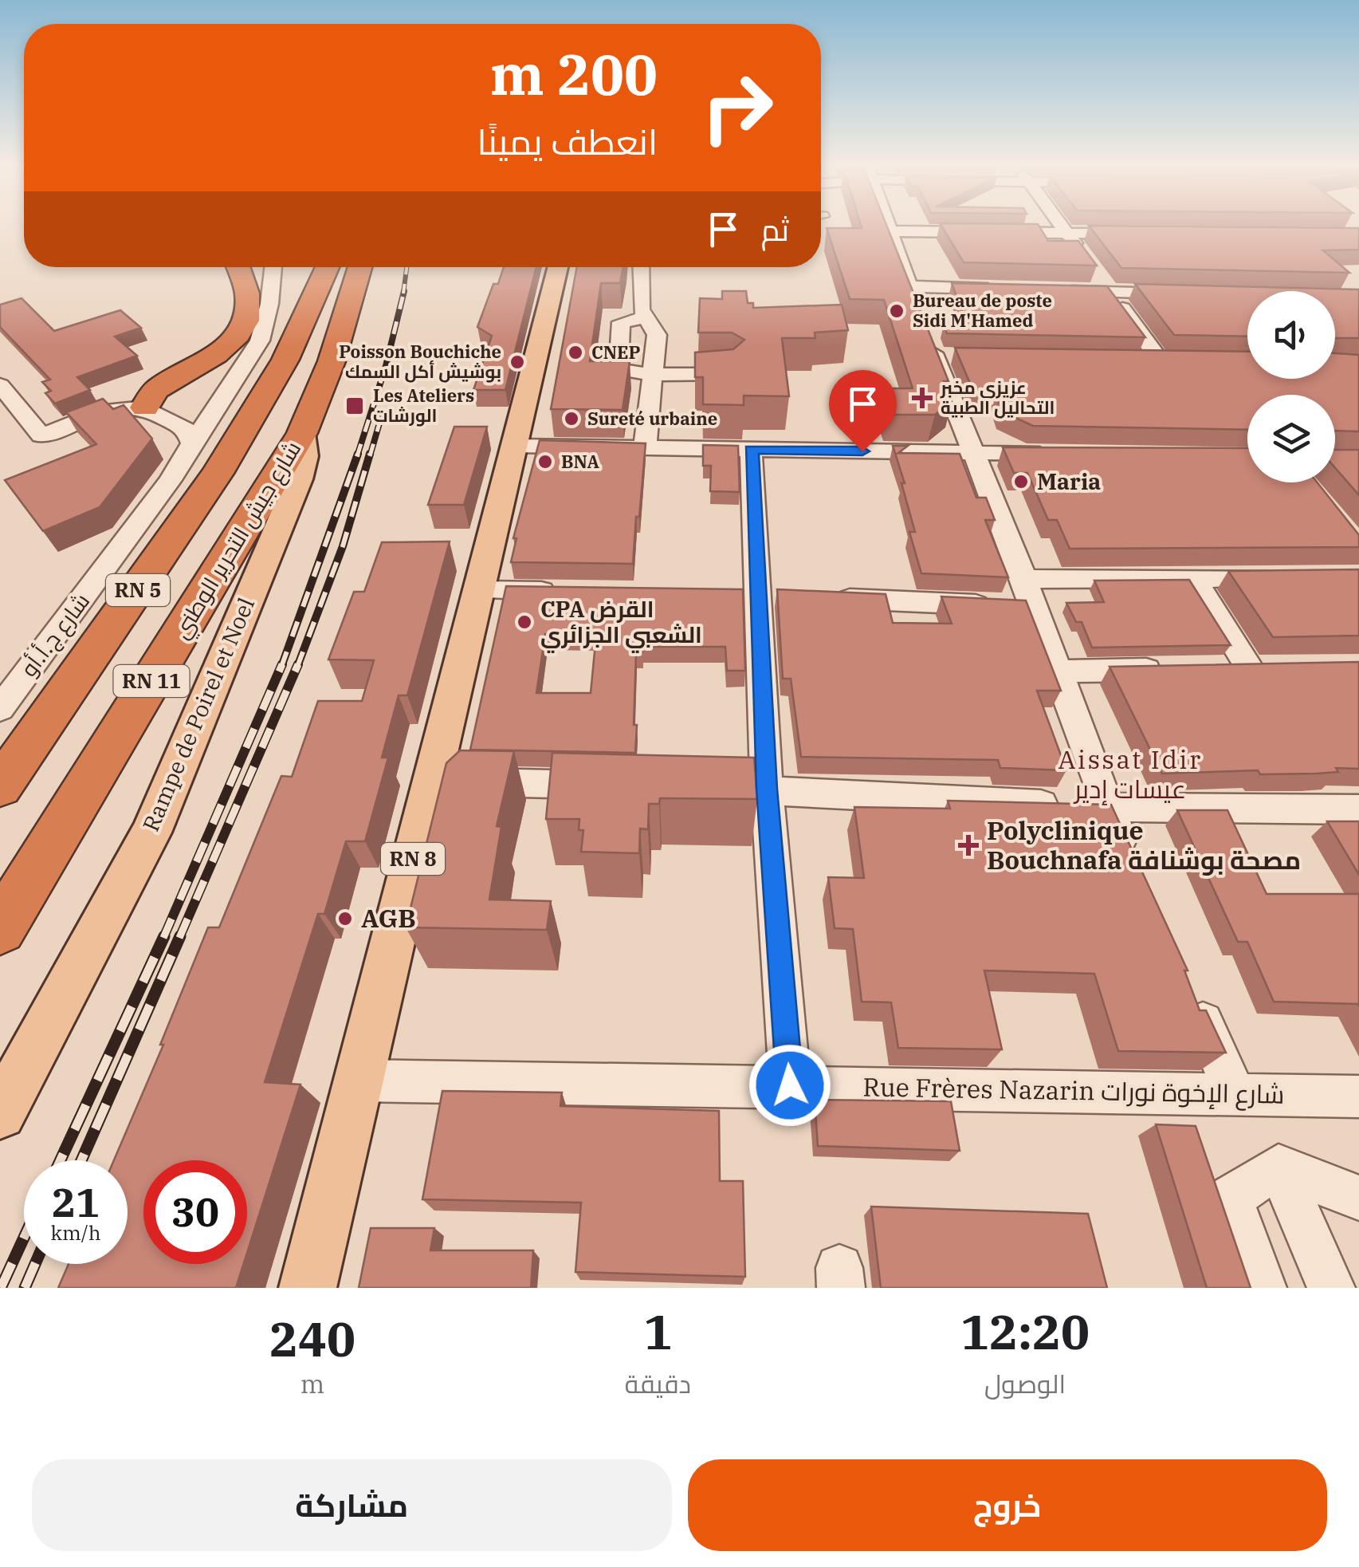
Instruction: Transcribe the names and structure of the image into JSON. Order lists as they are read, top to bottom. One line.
{"streets":{"highway":["شارع جيش التحرير الوطني","RN 5","RN 11"],"main road":["Rampe de Poirel et Noel","RN 8"],"street":["شارع ج.أ.أو","Rue Frères Nazarin شارع الإخوة نورات"]},"crossings":[["شارع جيش التحرير الوطني","Rampe de Poirel et Noel"],["RN 8","Rue Frères Nazarin شارع الإخوة نورات"]],"districts":["Aissat Idir عيسات إدير"],"places":{"other":["Bureau de poste Sidi M'Hamed","CNEP","Poisson Bouchiche بوشيش أكل السمك","Sureté urbaine","BNA","Maria","CPA القرض الشعبي الجزائري","AGB"],"health":["عزيزي مخبر التحاليل الطبية","Polyclinique Bouchnafa مصحة بوشنافة"],"transit":["Les Ateliers الورشات"]},"page":{"turn":["200 m","انعطف يمينًا"],"then":"ثم","speed":"21 km/h","limit":"30","eta":["12:20","الوصول","1","دقيقة","240","m"],"buttons":["خروج","مشاركة"]}}
